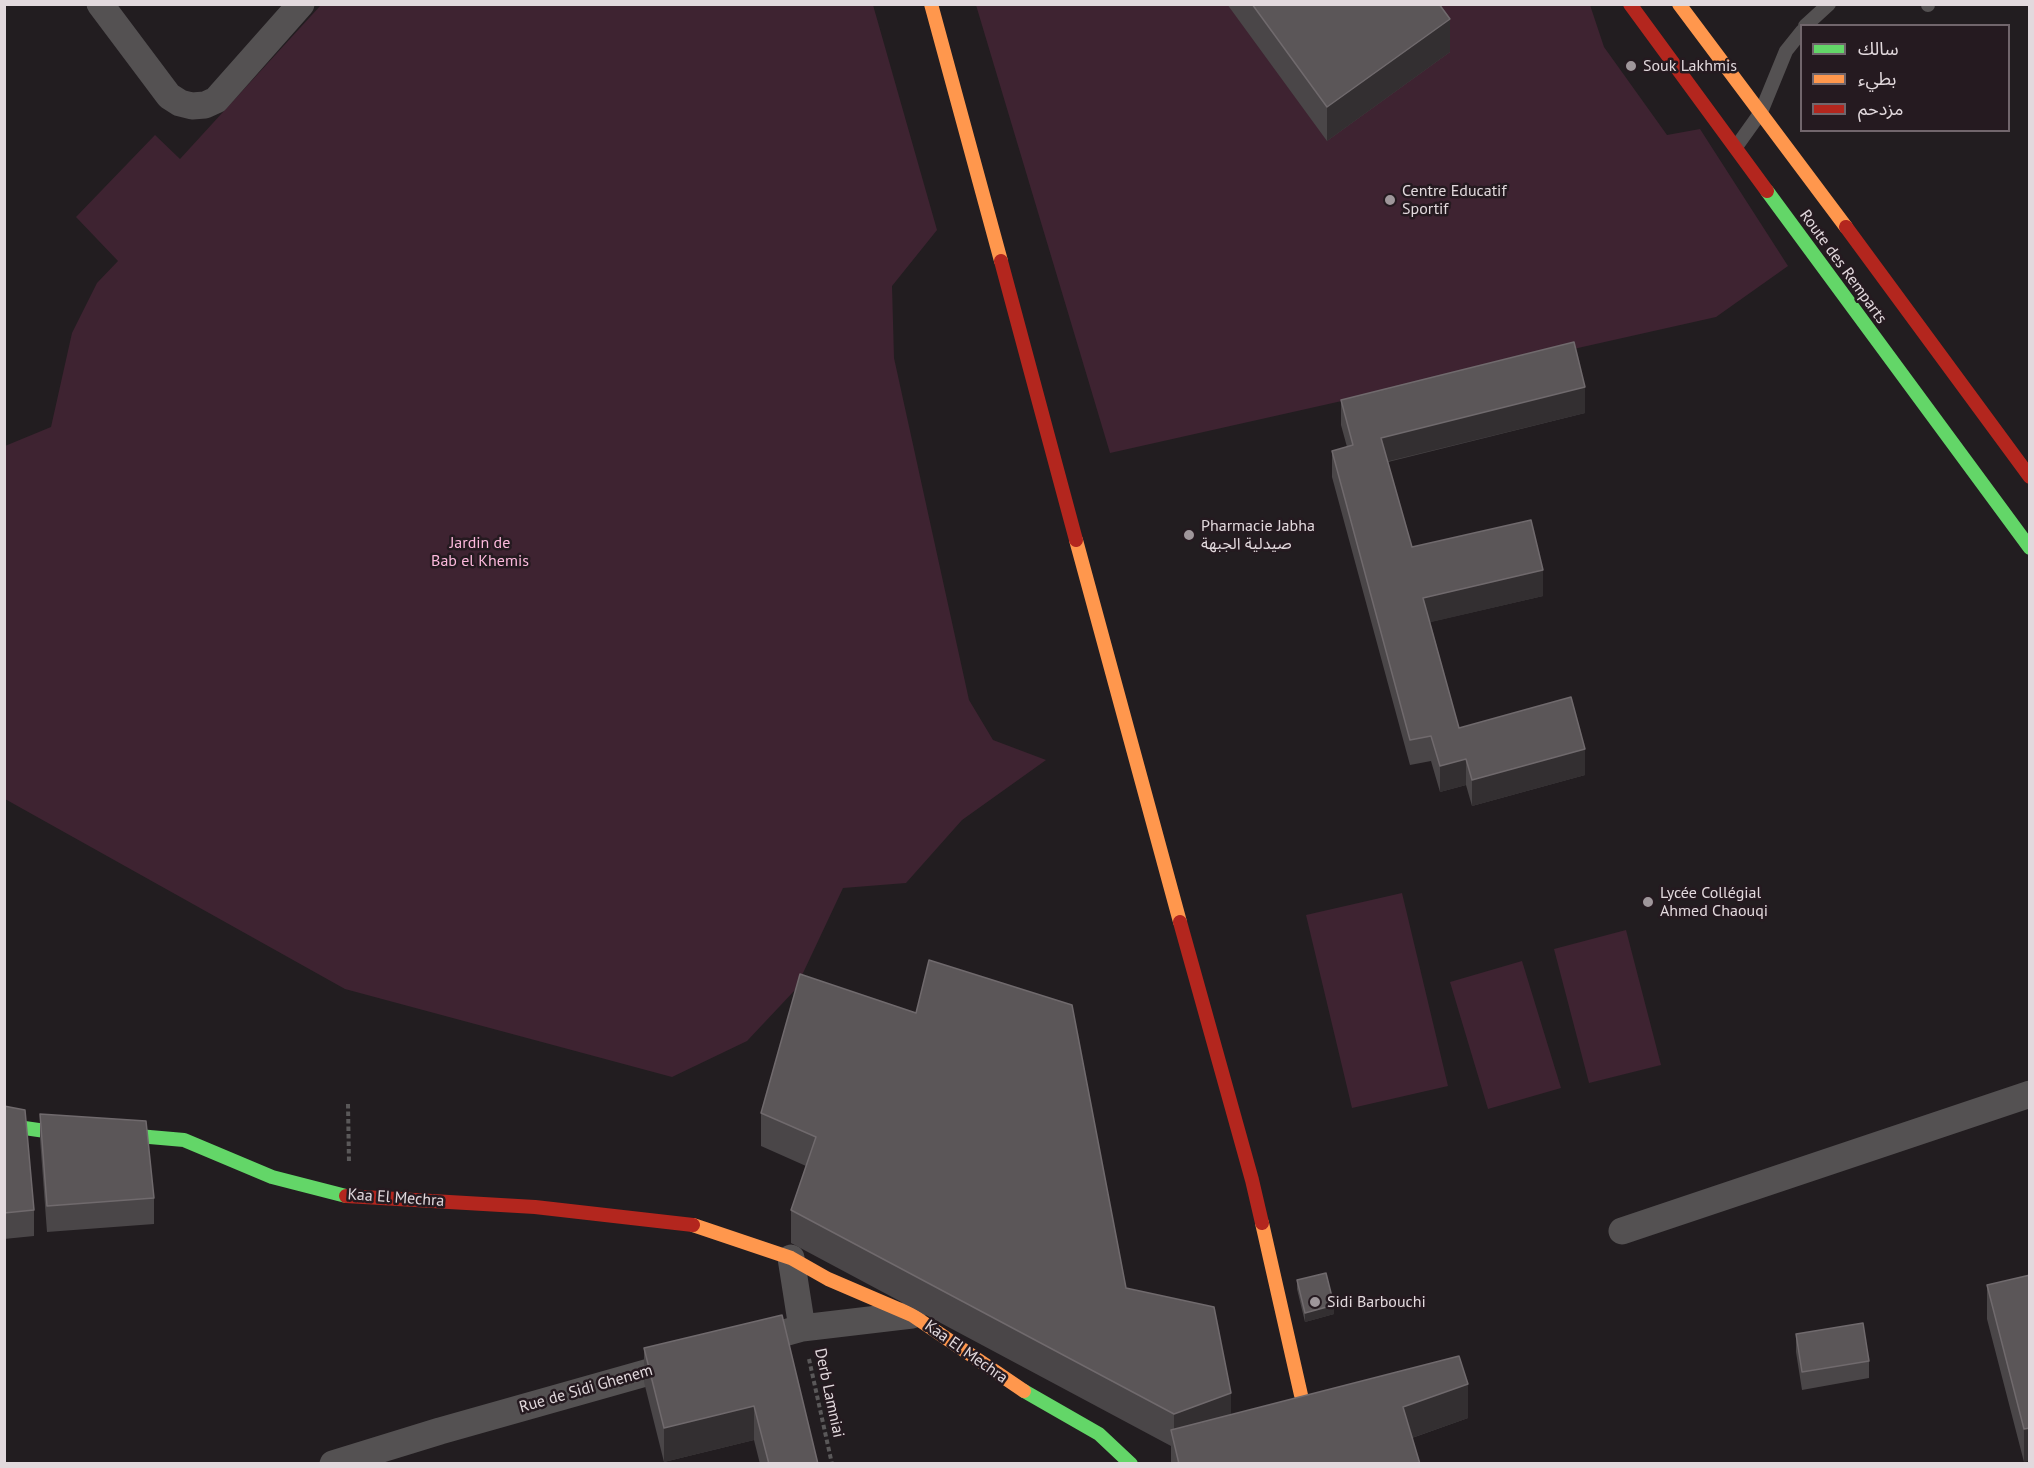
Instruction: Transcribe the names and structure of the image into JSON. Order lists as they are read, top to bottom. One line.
{"streets":{"street":["Route des Remparts","Kaa El Mechra","Rue de Sidi Ghenem"],"path":["Derb Lamniai"]},"parks":["Jardin de Bab el Khemis"],"places":["Souk Lakhmis","Centre Educatif Sportif","Pharmacie Jabha صيدلية الجبهة","Lycée Collégial Ahmed Chaouqi","Sidi Barbouchi"],"legend":["سالك","بطيء","مزدحم"]}
